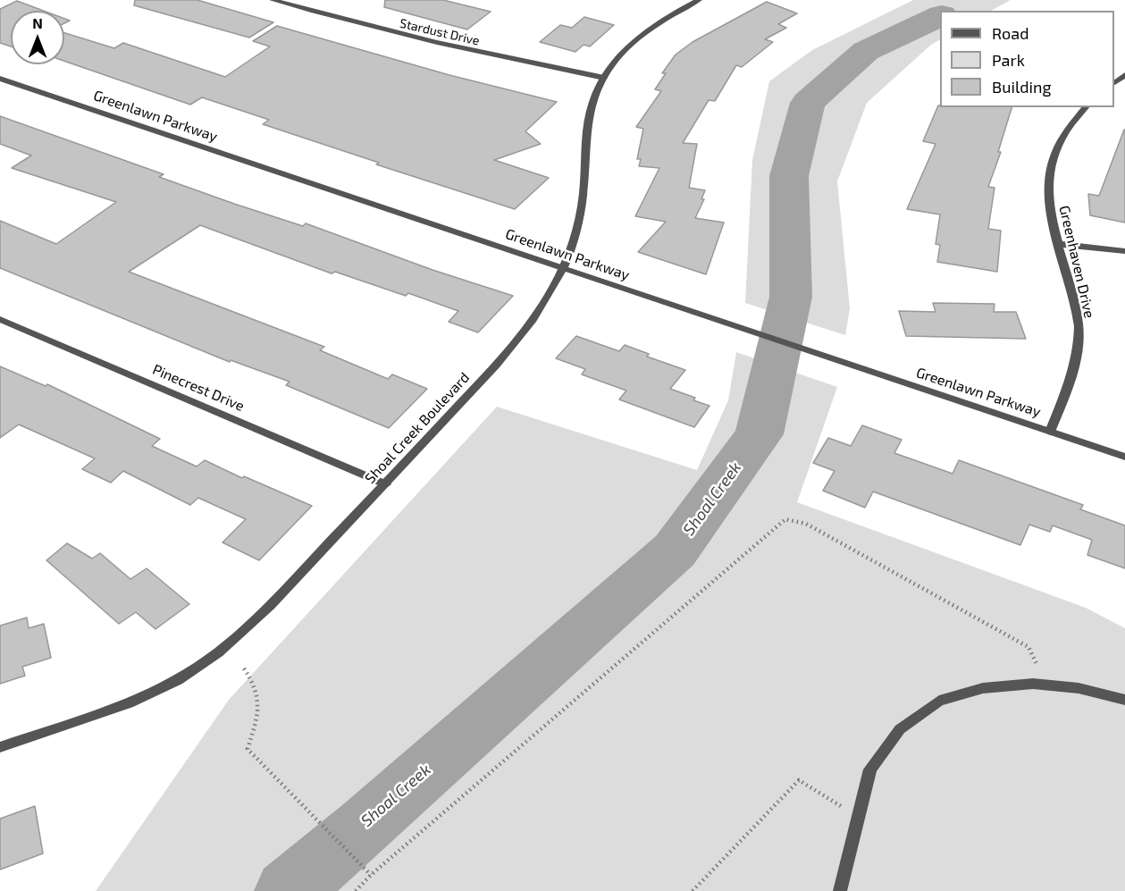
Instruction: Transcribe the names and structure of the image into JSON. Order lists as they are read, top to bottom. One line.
{"streets":{"street":["Stardust Drive","Greenlawn Parkway","Greenhaven Drive","Pinecrest Drive","Shoal Creek Boulevard"]},"crossings":[["Stardust Drive","Shoal Creek Boulevard"],["Greenlawn Parkway","Greenhaven Drive"],["Greenlawn Parkway","Shoal Creek Boulevard"],["Pinecrest Drive","Shoal Creek Boulevard"]],"water":["Shoal Creek"],"legend":["Road","Park","Building"],"north":"top"}
